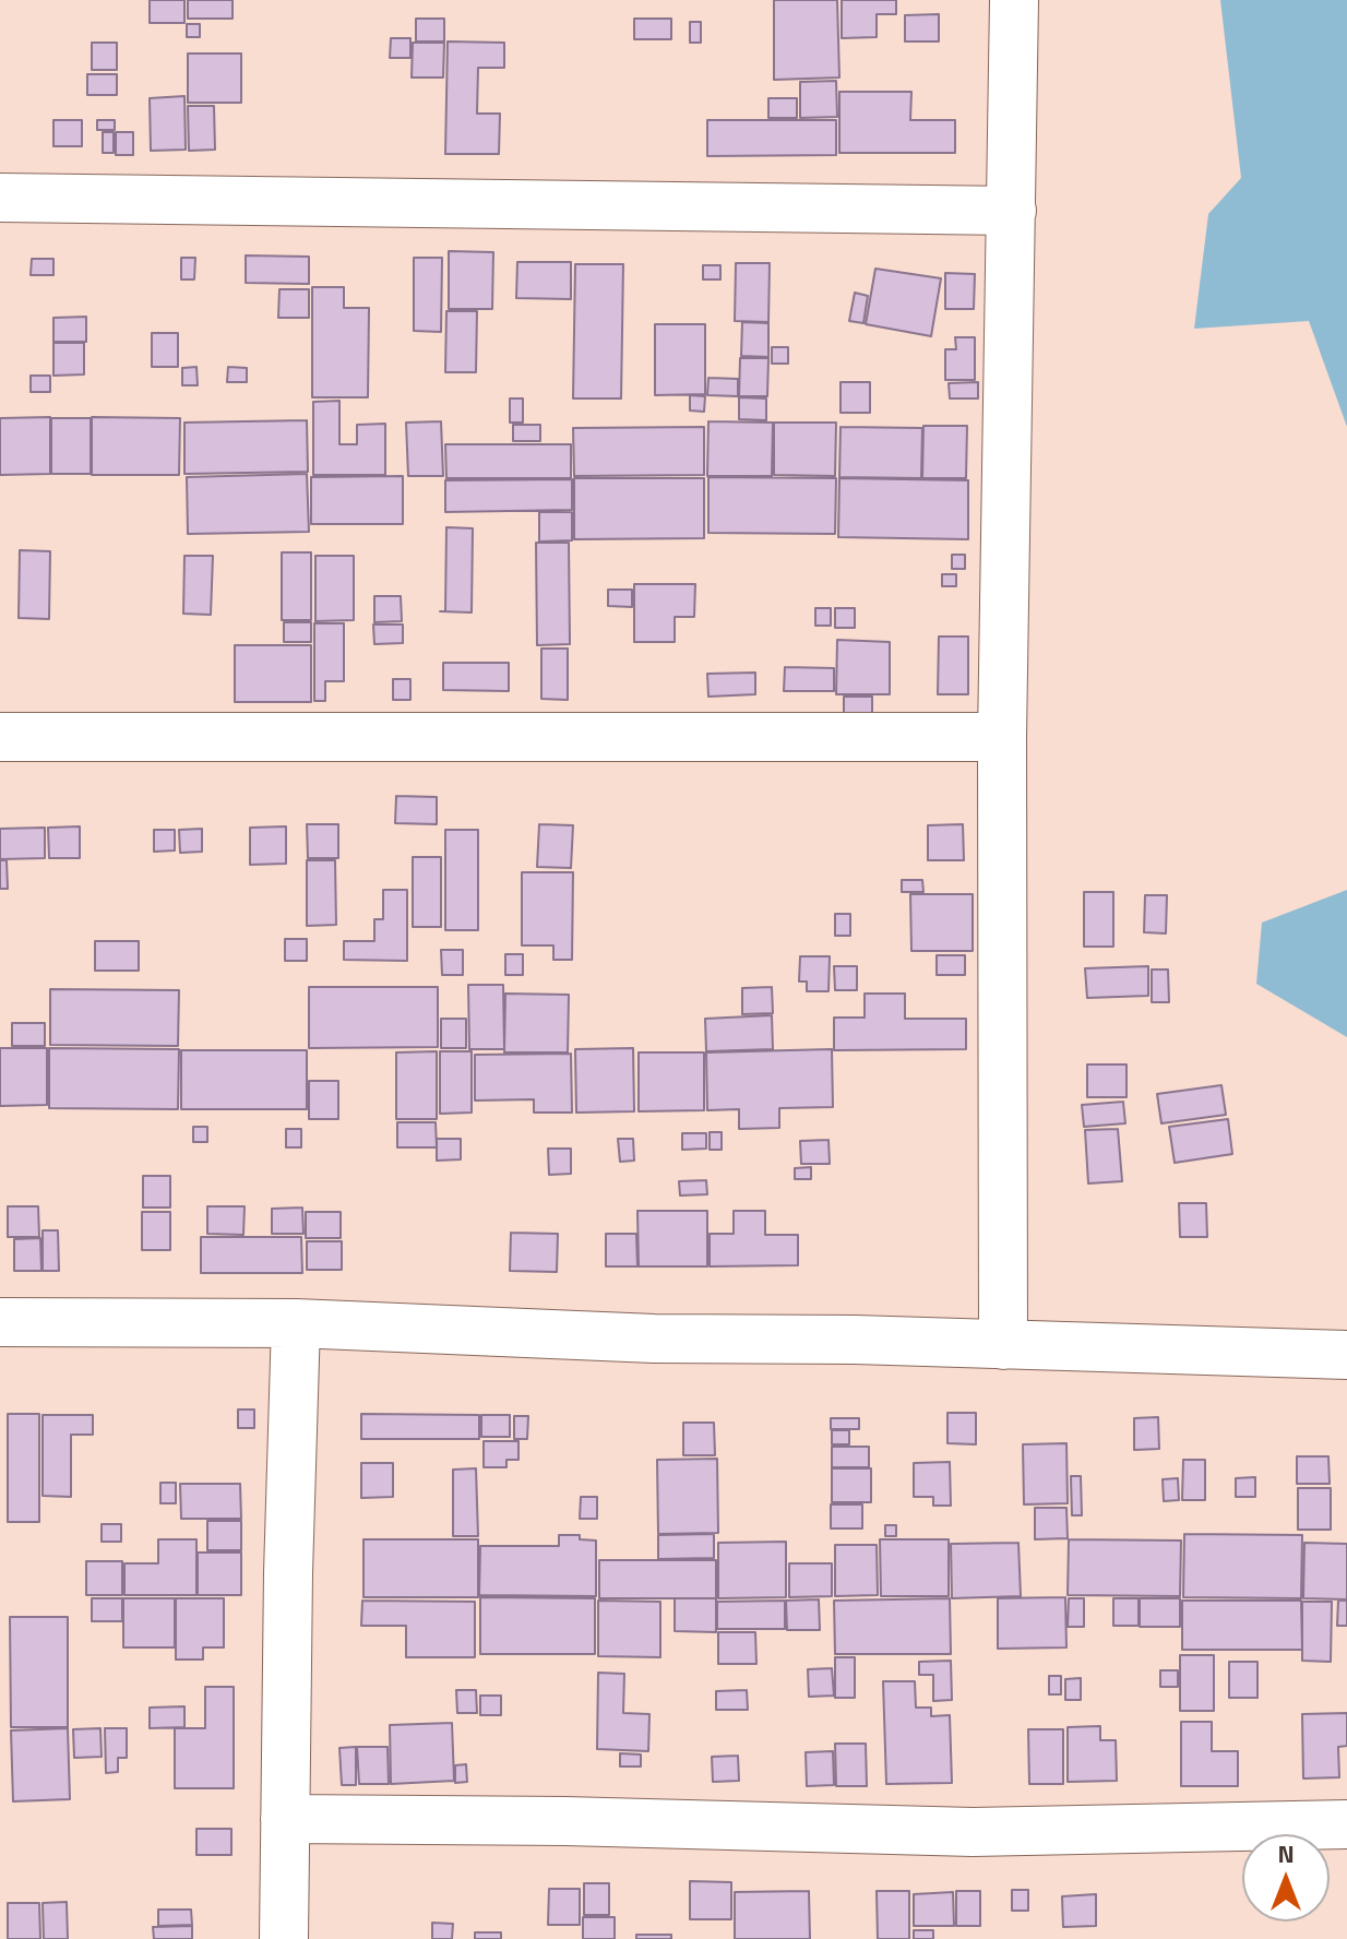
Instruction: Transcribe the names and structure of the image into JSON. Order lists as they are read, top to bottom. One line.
{"north":"top"}
